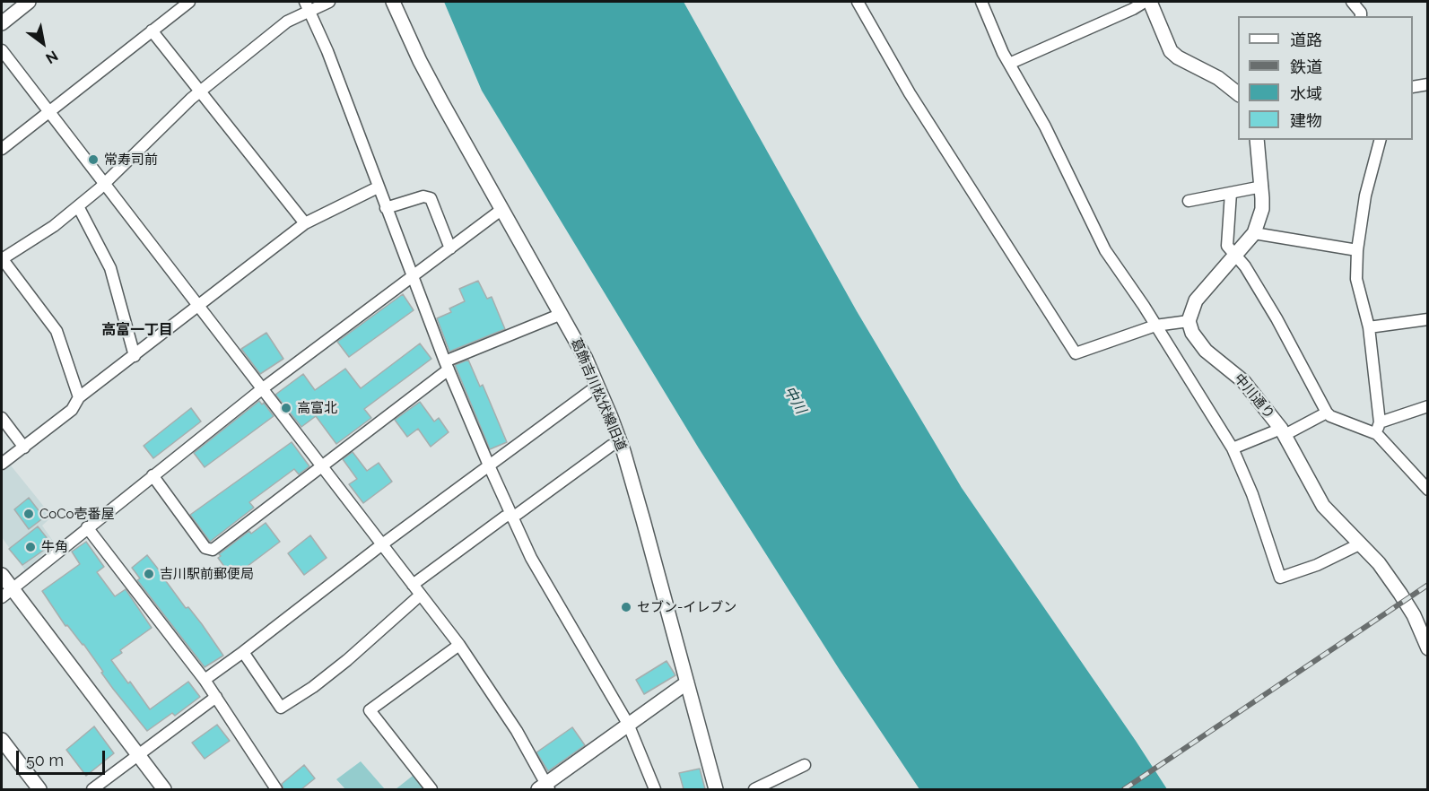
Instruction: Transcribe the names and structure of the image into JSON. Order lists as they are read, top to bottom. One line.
{"streets":{"street":["葛飾吉川松伏線旧道","中川通り"]},"districts":["高富一丁目"],"water":["中川"],"places":["常寿司前","高富北","CoCo壱番屋","牛角","吉川駅前郵便局","セブン-イレブン"],"legend":["道路","鉄道","水域","建物"],"scale_bar":"50 m","north":"bottom right"}
